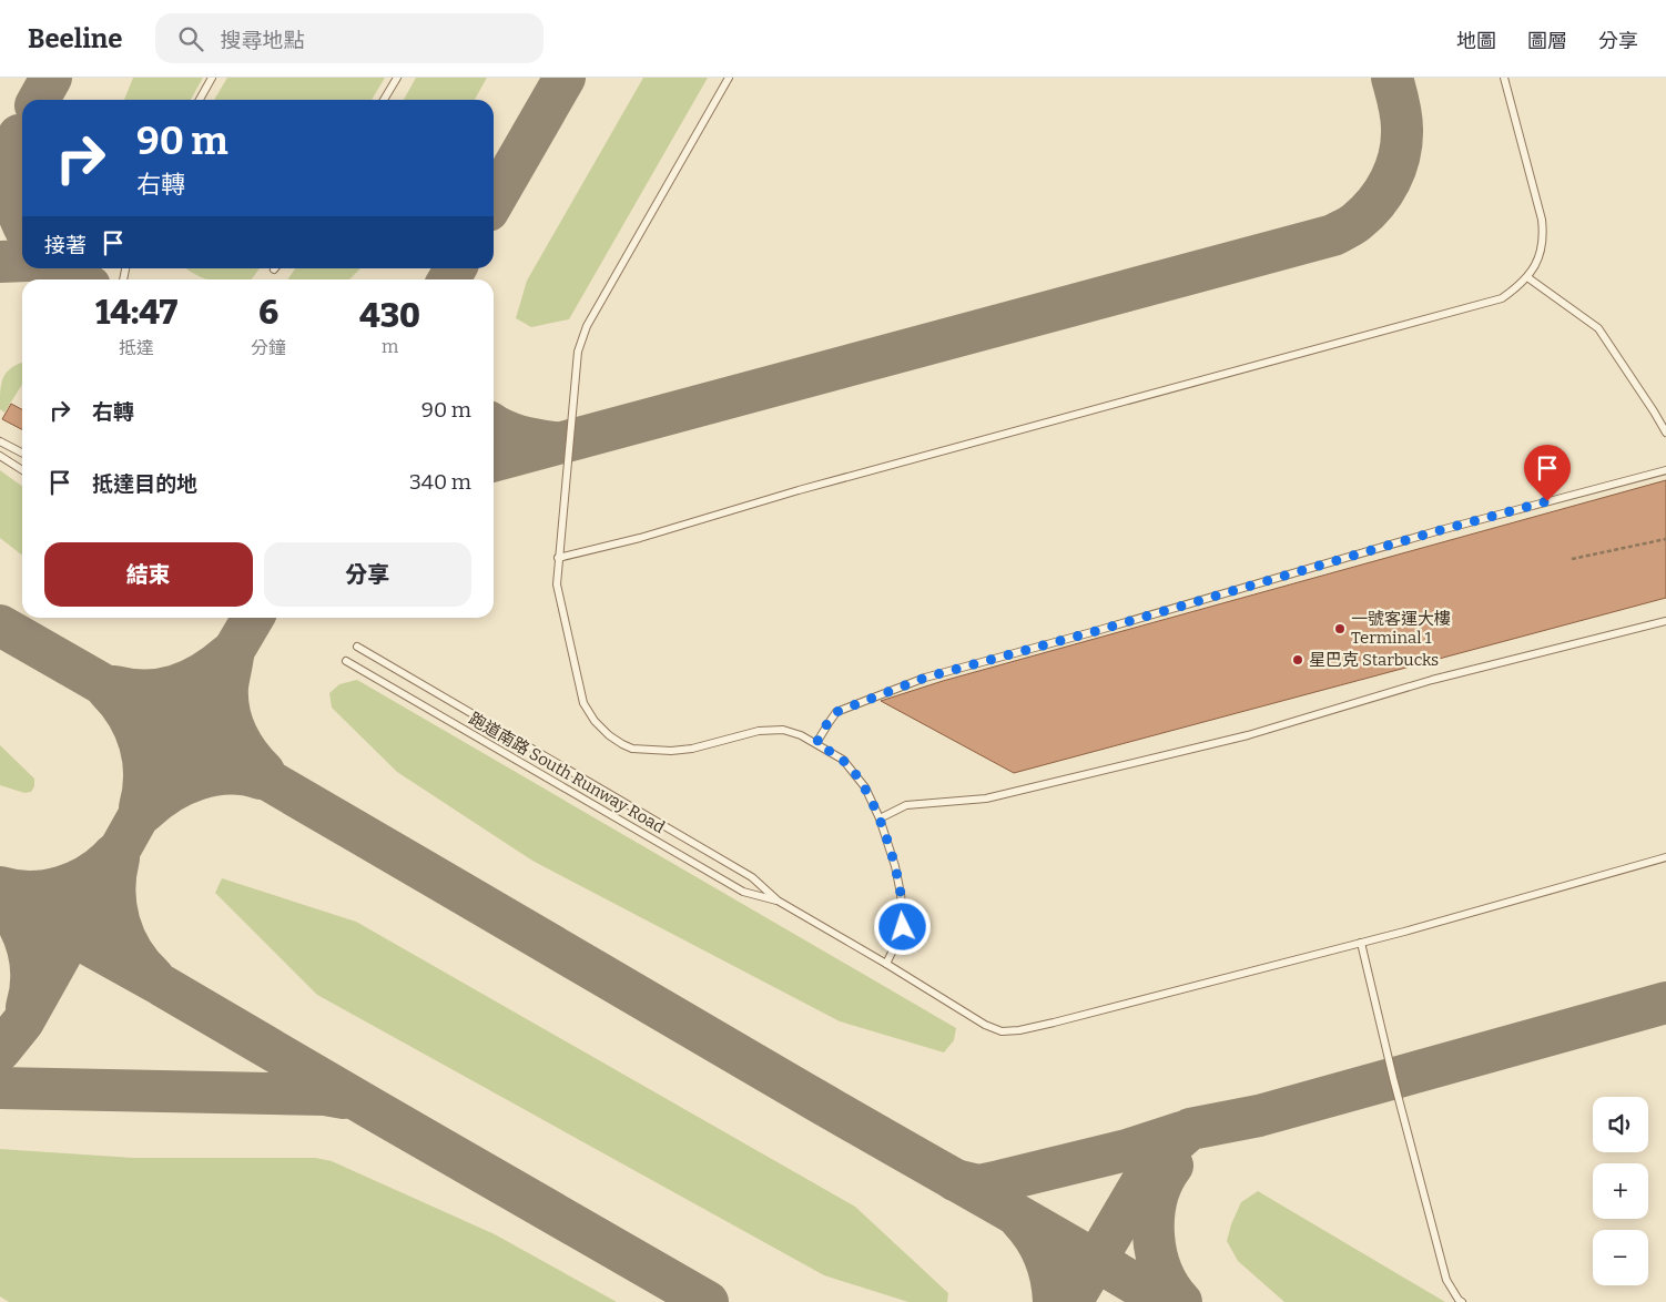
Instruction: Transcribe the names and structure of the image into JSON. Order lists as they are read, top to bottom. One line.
{"streets":{"lane":["跑道南路 South Runway Road"]},"places":["一號客運大樓 Terminal 1","星巴克 Starbucks"],"page":{"header":"Beeline","search":"搜尋地點","nav":["地圖","圖層","分享"],"turn":["90 m","右轉"],"then":"接著","eta":["14:47","抵達","6","分鐘","430","m"],"list":[{"name":"右轉","value":"90 m"},{"name":"抵達目的地","value":"340 m"}],"buttons":["結束","分享"],"map_buttons":["+","−"]}}
